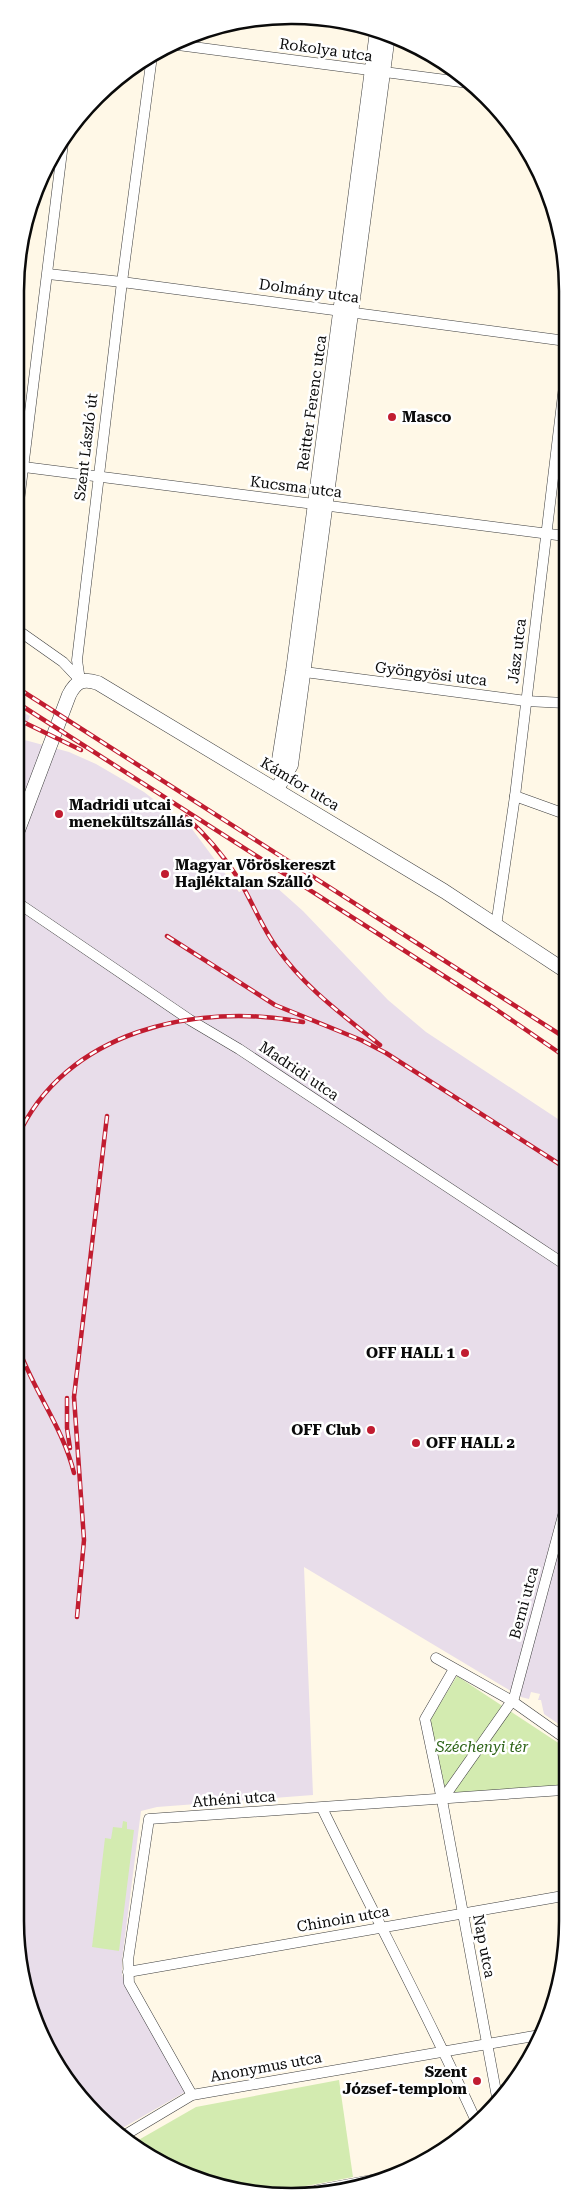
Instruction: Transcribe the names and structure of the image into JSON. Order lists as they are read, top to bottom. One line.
{"streets":{"street":["Rokolya utca","Dolmány utca","Reitter Ferenc utca","Szent László út","Kucsma utca","Jász utca","Gyöngyösi utca","Kámfor utca","Madridi utca","Berni utca","Athéni utca","Chinoin utca","Nap utca","Anonymus utca"]},"crossings":[["Rokolya utca","Reitter Ferenc utca"],["Dolmány utca","Reitter Ferenc utca"],["Dolmány utca","Szent László út"],["Reitter Ferenc utca","Kucsma utca"],["Reitter Ferenc utca","Gyöngyösi utca"],["Reitter Ferenc utca","Kámfor utca"],["Szent László út","Kucsma utca"],["Szent László út","Kámfor utca"],["Kucsma utca","Jász utca"],["Jász utca","Gyöngyösi utca"],["Jász utca","Kámfor utca"],["Athéni utca","Chinoin utca"],["Chinoin utca","Nap utca"],["Nap utca","Anonymus utca"]],"parks":["Széchenyi tér"],"places":["Masco","Madridi utcai menekültszállás","Magyar Vöröskereszt Hajléktalan Szálló","OFF HALL 1","OFF Club","OFF HALL 2","Szent József-templom"]}
